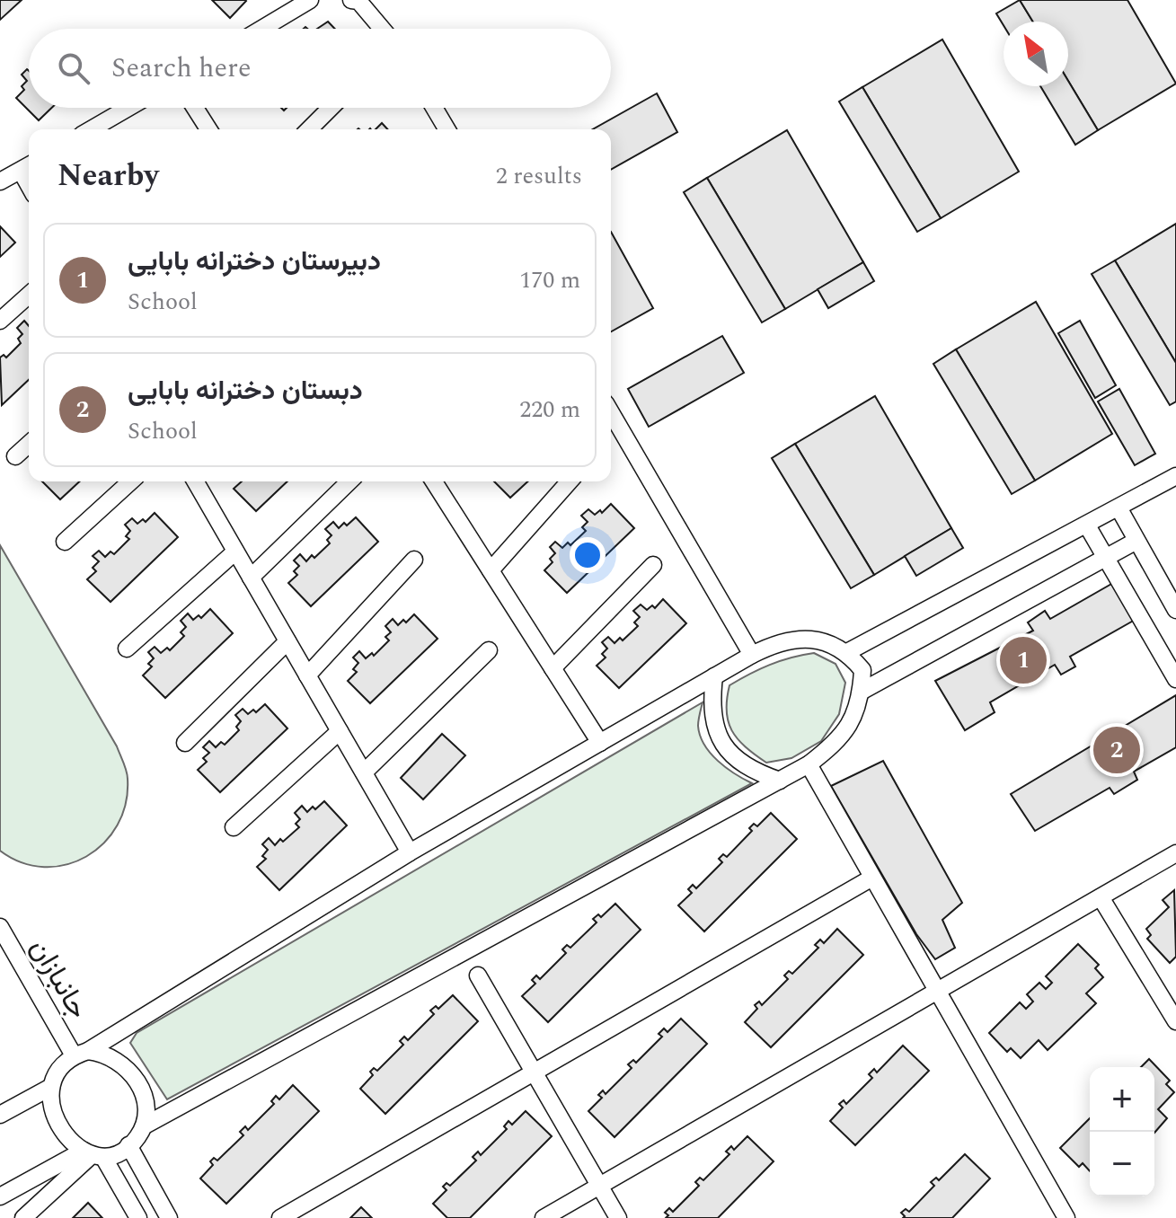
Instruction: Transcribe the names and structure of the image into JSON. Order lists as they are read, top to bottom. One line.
{"streets":{"street":["جانبازان"]},"north":"top left","page":{"search":"Search here","heading":["Nearby","2 results"],"list":[{"mark":"1","name":"دبیرستان دخترانه بابایی","note":"School","value":"170 m"},{"mark":"2","name":"دبستان دخترانه بابایی","note":"School","value":"220 m"}],"pins":["1","2"],"map_buttons":["+","−"]}}
